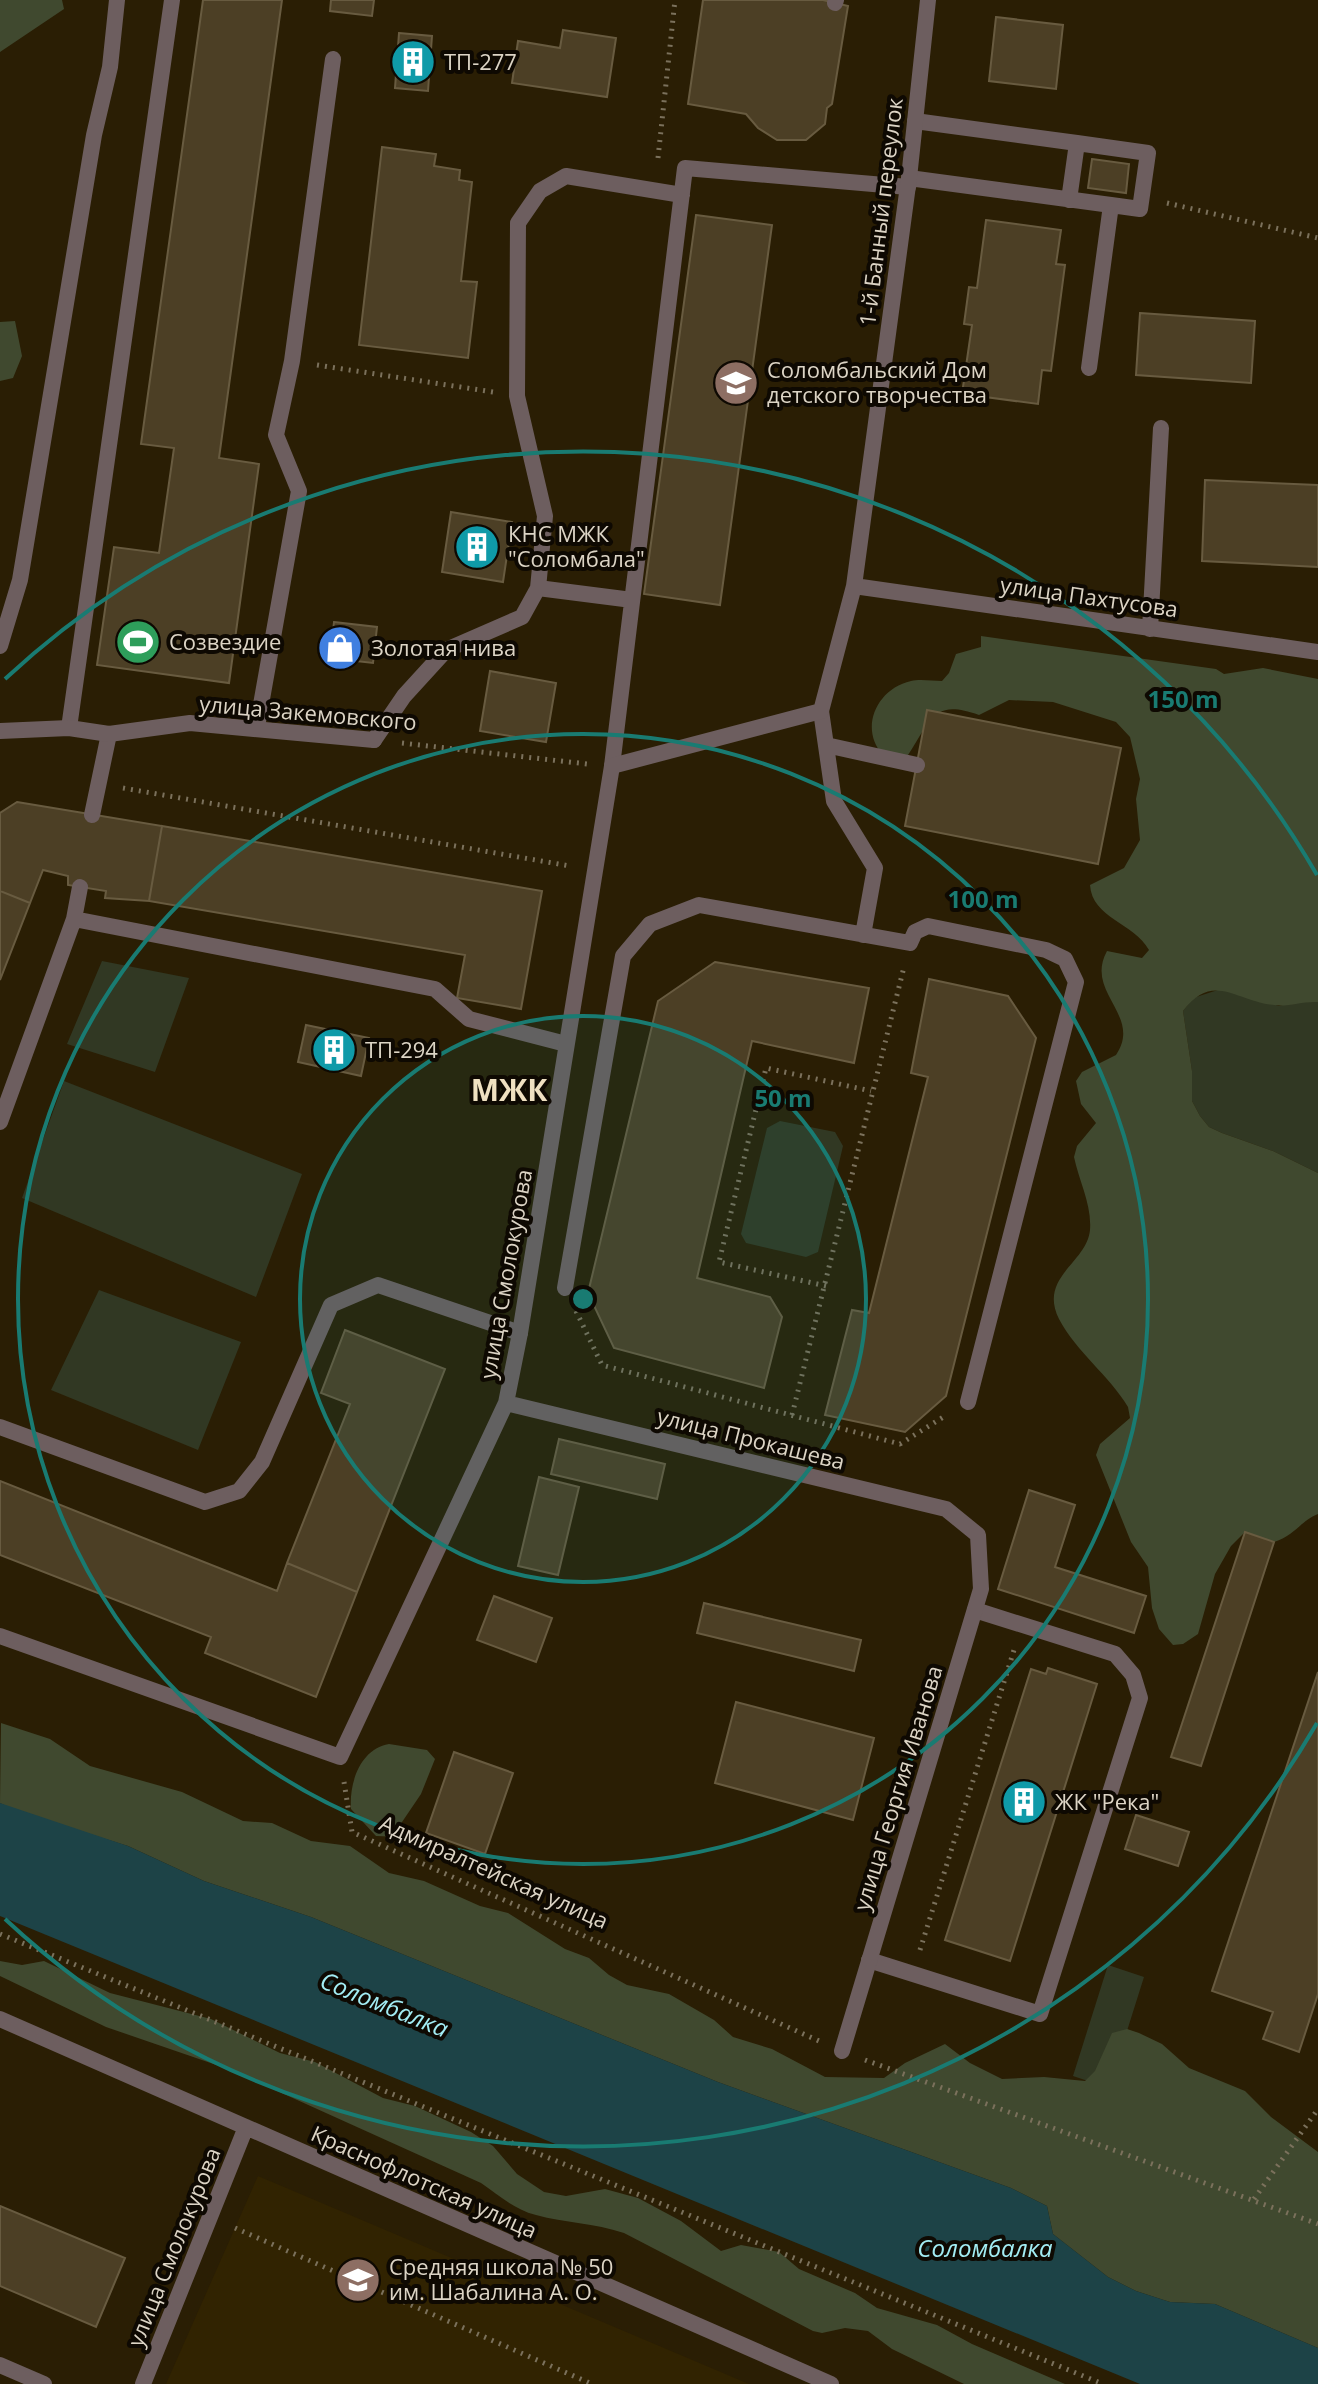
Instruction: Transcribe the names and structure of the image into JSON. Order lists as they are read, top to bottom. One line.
{"streets":{"street":["1-й Банный переулок","улица Пахтусова","улица Закемовского","улица Смолокурова","улица Прокашева","улица Георгия Иванова","Краснофлотская улица"],"path":["Адмиралтейская улица"]},"crossings":[["1-й Банный переулок","улица Пахтусова"],["улица Закемовского","улица Смолокурова"],["улица Смолокурова","улица Прокашева"],["улица Смолокурова","Адмиралтейская улица"],["улица Смолокурова","Краснофлотская улица"],["улица Прокашева","улица Георгия Иванова"],["улица Георгия Иванова","Адмиралтейская улица"]],"districts":["МЖК"],"water":["Соломбалка"],"places":{"building":["ТП-277","КНС МЖК \"Соломбала\"","ТП-294","ЖК \"Река\""],"school or university":["Соломбальский Дом детского творчества","Средняя школа № 50 им. Шабалина А. О."],"sports":["Созвездие"],"shop":["Золотая нива"]},"rings":["150 m","100 m","50 m"]}
